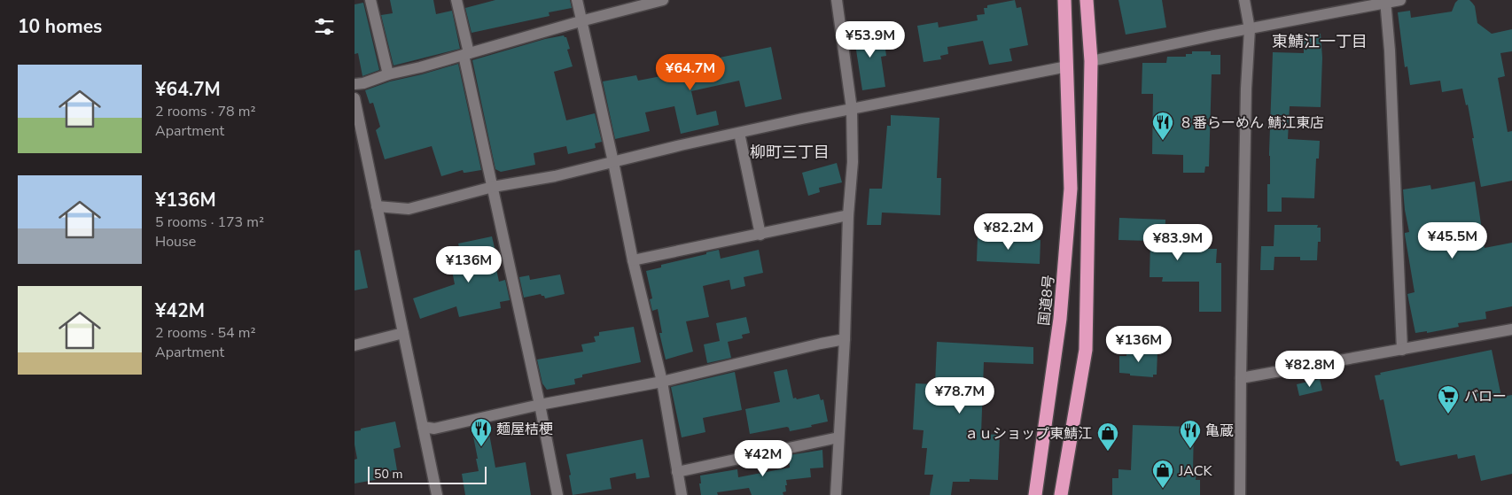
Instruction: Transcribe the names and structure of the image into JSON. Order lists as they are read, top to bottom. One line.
{"streets":{"highway":["国道8号"]},"districts":["東鯖江一丁目","柳町三丁目"],"places":{"restaurant":["８番らーめん 鯖江東店","麺屋桔梗","亀蔵"],"supermarket":["バロー"],"shop":["ａｕショップ東鯖江","JACK"]},"scale_bar":"50 m","page":{"heading":"10 homes","price":["¥53.9M","¥64.7M","¥82.2M","¥45.5M","¥83.9M","¥136M","¥136M","¥82.8M","¥78.7M","¥42M"],"list":[{"name":"¥64.7M","note":"2 rooms · 78 m² · Apartment"},{"name":"¥136M","note":"5 rooms · 173 m² · House"},{"name":"¥42M","note":"2 rooms · 54 m² · Apartment"}],"scale":"50 m"}}
